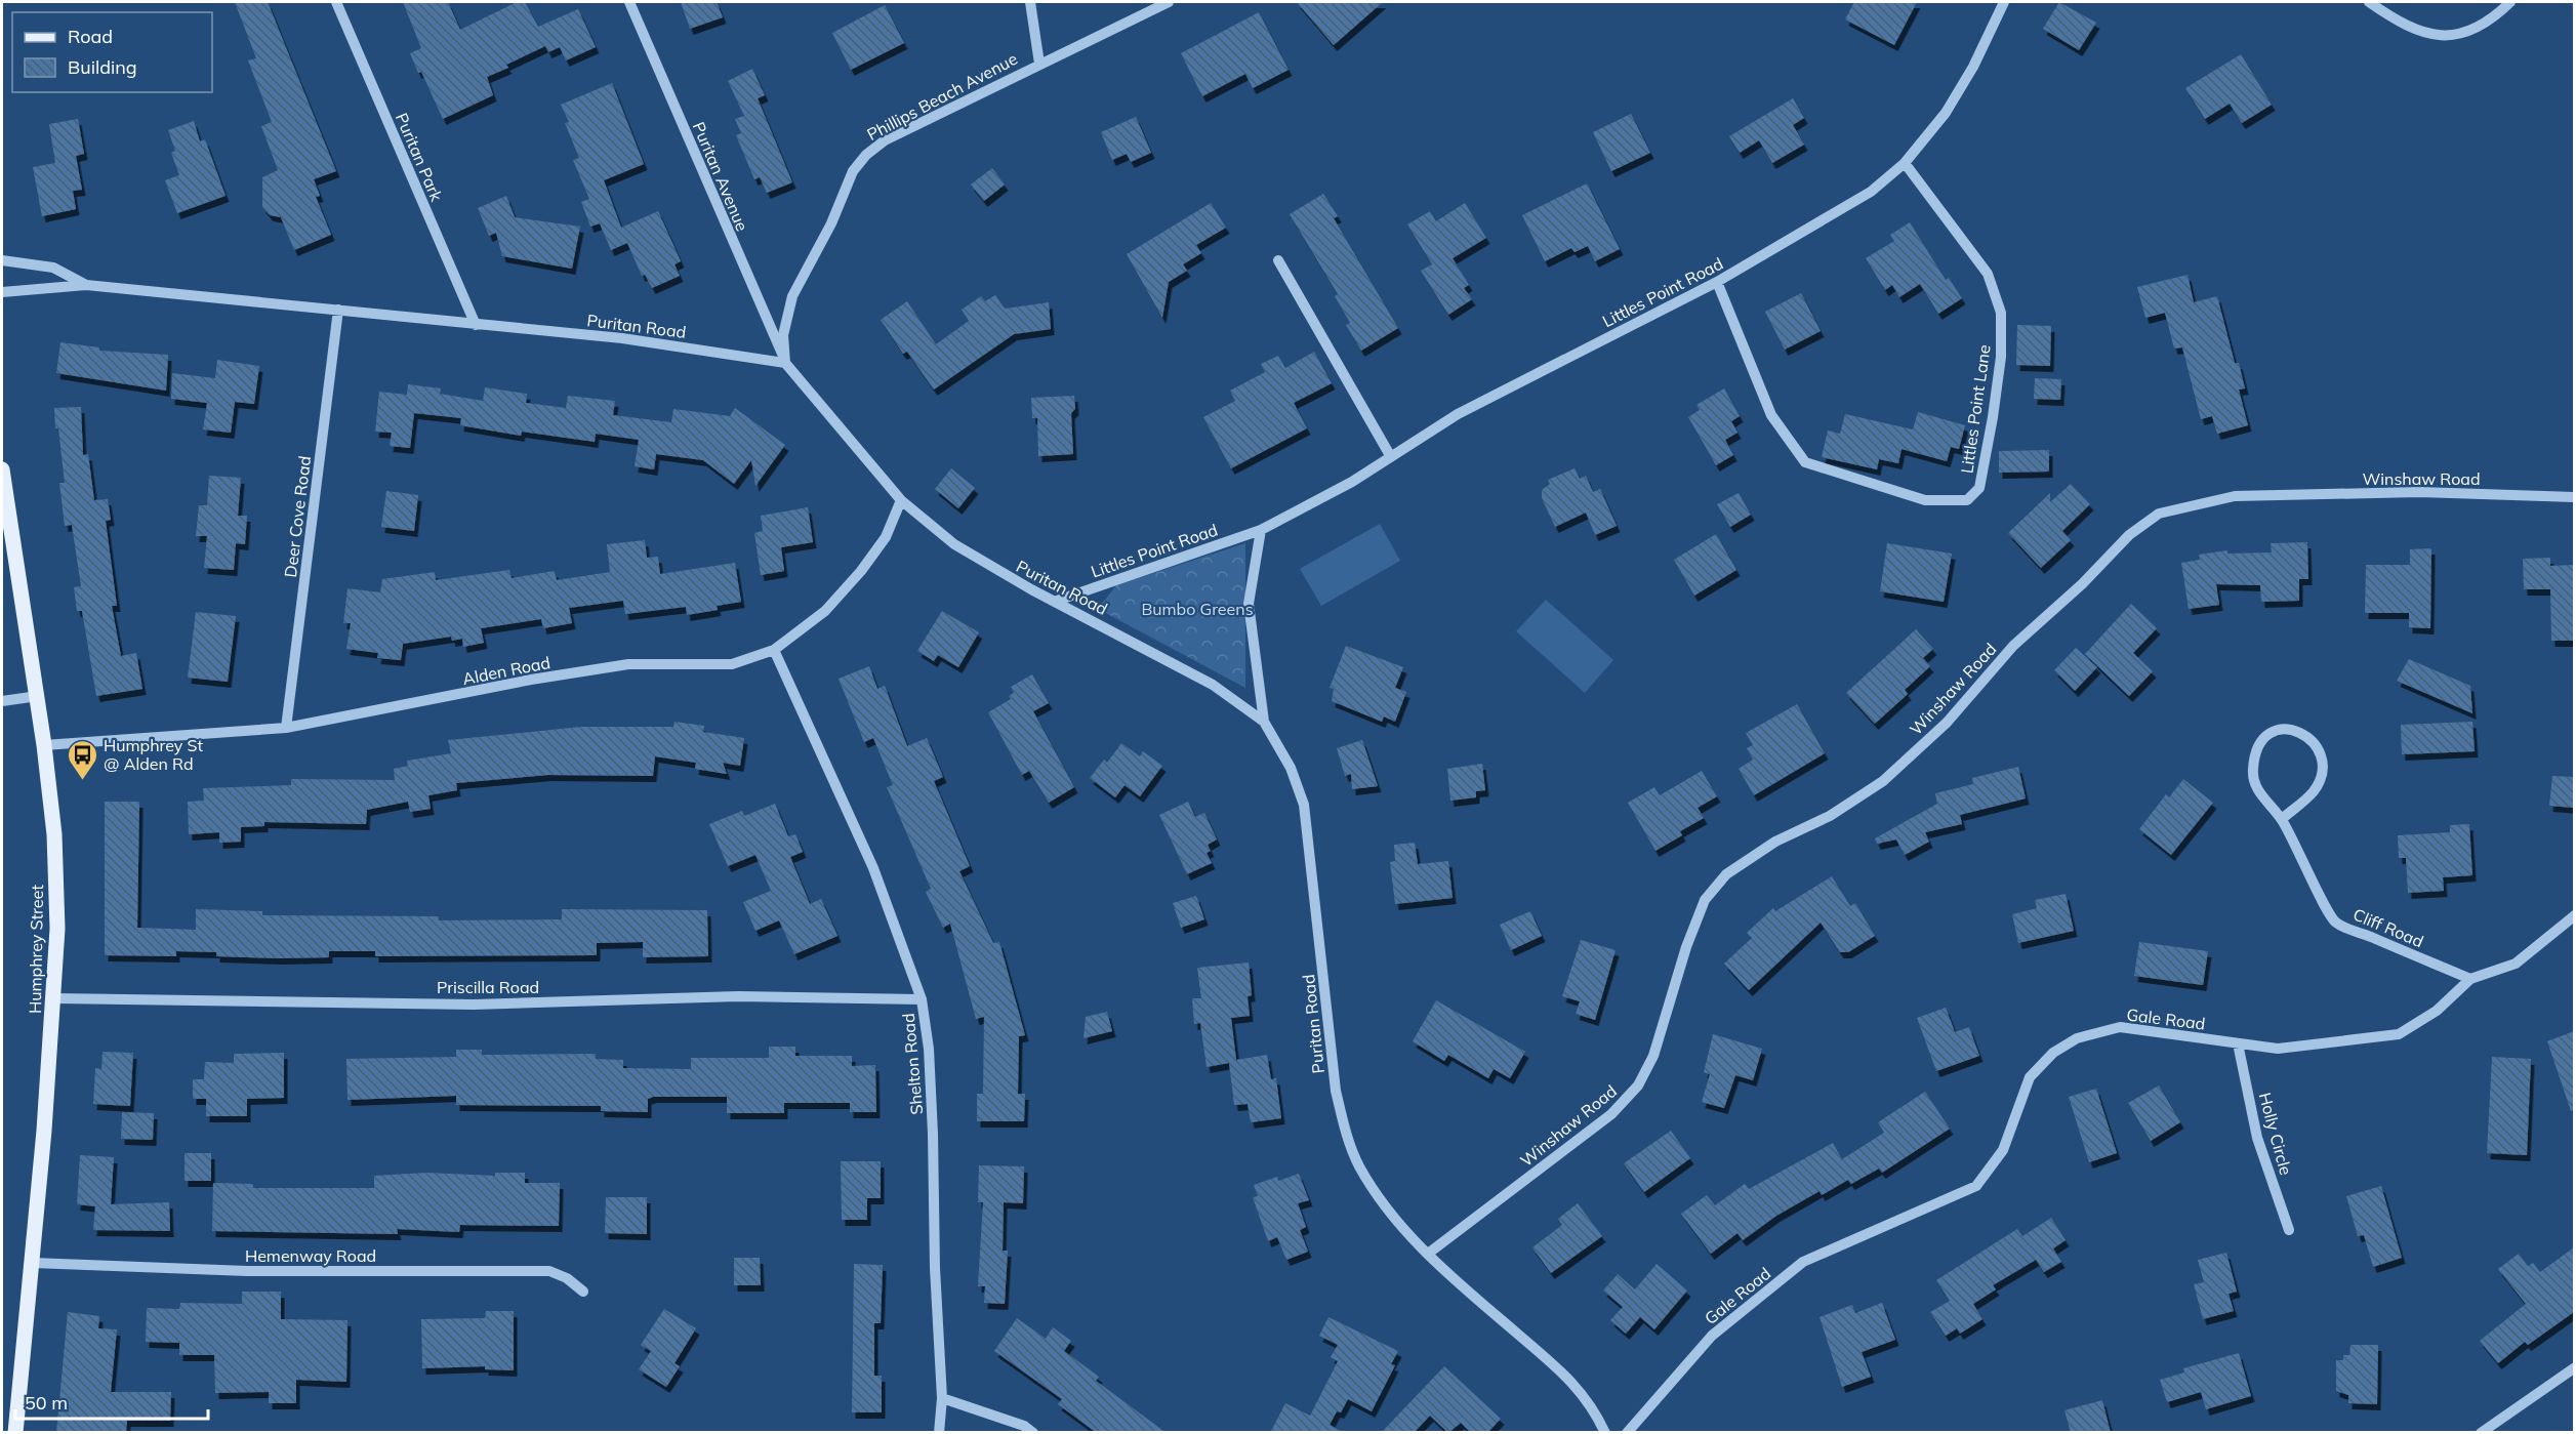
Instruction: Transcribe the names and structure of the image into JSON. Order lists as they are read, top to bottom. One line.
{"streets":{"main road":["Humphrey Street"],"street":["Phillips Beach Avenue","Puritan Park","Puritan Avenue","Littles Point Road","Puritan Road","Littles Point Lane","Winshaw Road","Deer Cove Road","Alden Road","Cliff Road","Priscilla Road","Gale Road","Shelton Road","Holly Circle","Hemenway Road"]},"crossings":[["Phillips Beach Avenue","Puritan Avenue"],["Phillips Beach Avenue","Puritan Road"],["Puritan Park","Puritan Road"],["Puritan Avenue","Puritan Road"],["Littles Point Road","Puritan Road"],["Littles Point Road","Littles Point Lane"],["Puritan Road","Winshaw Road"],["Puritan Road","Deer Cove Road"],["Puritan Road","Alden Road"],["Deer Cove Road","Alden Road"],["Alden Road","Humphrey Street"],["Alden Road","Shelton Road"],["Cliff Road","Gale Road"],["Humphrey Street","Priscilla Road"],["Humphrey Street","Hemenway Road"],["Priscilla Road","Shelton Road"],["Gale Road","Holly Circle"]],"parks":["Bumbo Greens"],"places":{"bus stop":["Humphrey St @ Alden Rd"]},"legend":["Road","Building"],"scale_bar":"50 m"}
